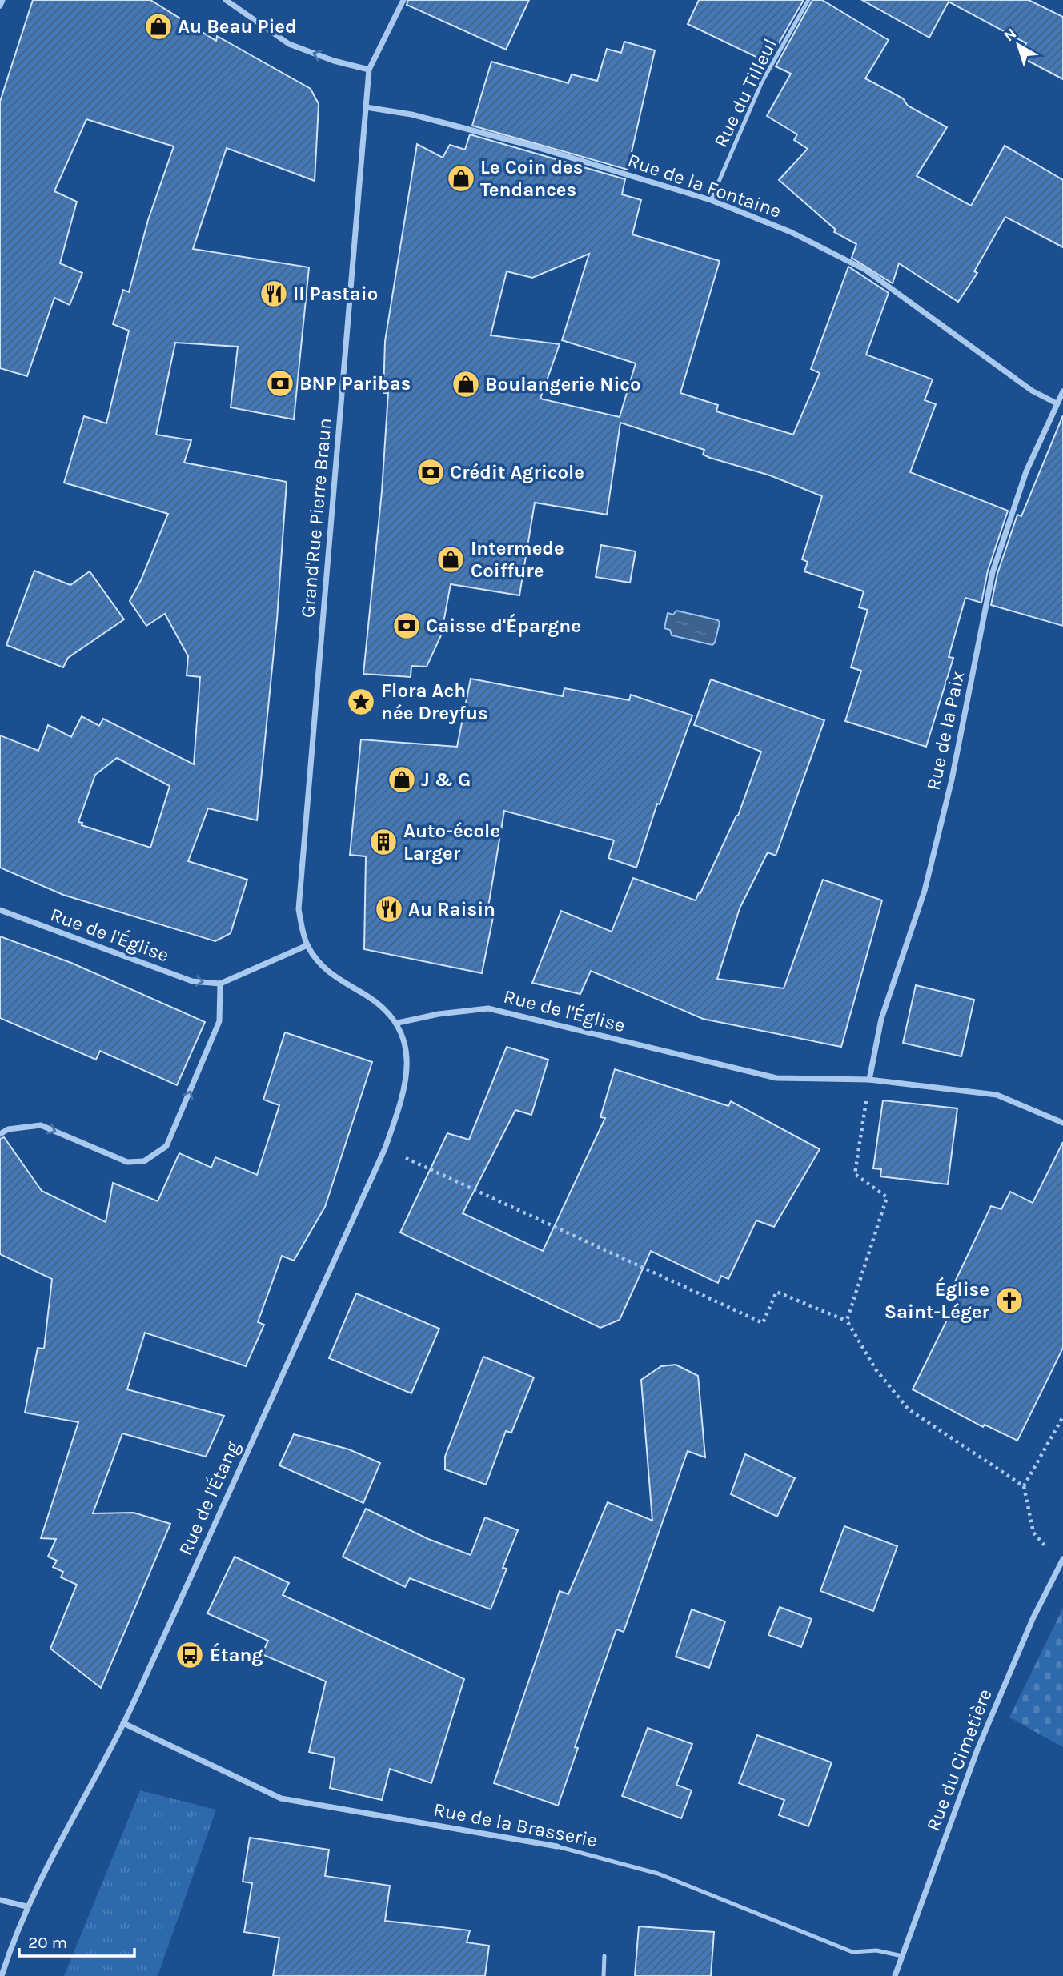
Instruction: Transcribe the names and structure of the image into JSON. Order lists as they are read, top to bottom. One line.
{"streets":{"street":["Rue de la Fontaine","Grand'Rue Pierre Braun","Rue de la Paix","Rue de l'Église","Rue de l'Étang","Rue du Cimetière","Rue de la Brasserie"],"lane":["Rue du Tilleul"]},"crossings":[["Rue du Tilleul","Rue de la Fontaine"],["Rue de la Fontaine","Grand'Rue Pierre Braun"],["Rue de la Fontaine","Rue de la Paix"],["Grand'Rue Pierre Braun","Rue de l'Église"],["Rue de la Paix","Rue de l'Église"],["Rue de l'Église","Rue de l'Étang"],["Rue de l'Étang","Rue de la Brasserie"],["Rue du Cimetière","Rue de la Brasserie"]],"places":{"shop":["Au Beau Pied","Le Coin des Tendances","Boulangerie Nico","Intermede Coiffure","J & G"],"restaurant":["Il Pastaio","Au Raisin"],"bank":["BNP Paribas","Crédit Agricole","Caisse d'Épargne"],"place":["Flora Ach née Dreyfus"],"building":["Auto-école Larger"],"church":["Église Saint-Léger"],"bus stop":["Étang"]},"scale_bar":"20 m","north":"top left"}
